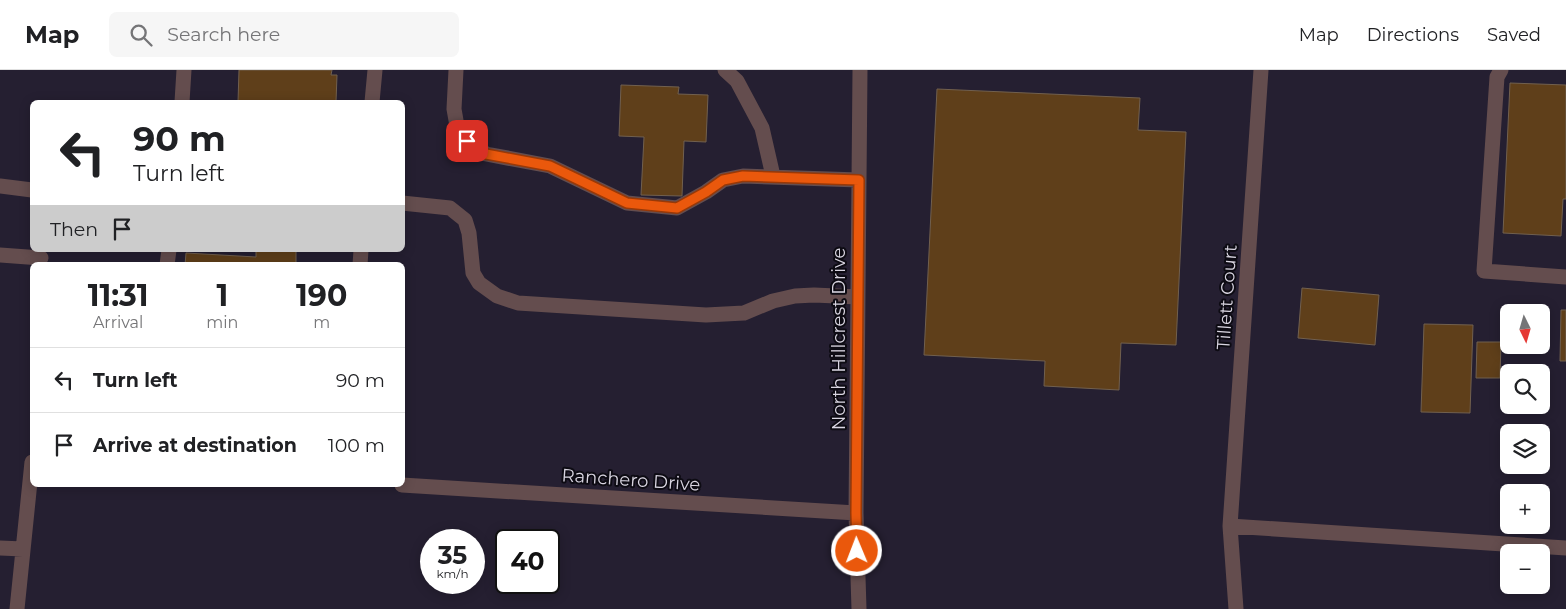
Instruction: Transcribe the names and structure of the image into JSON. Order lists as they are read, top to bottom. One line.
{"streets":{"street":["Tillett Court","North Hillcrest Drive","Ranchero Drive"]},"crossings":[["North Hillcrest Drive","Ranchero Drive"]],"north":"bottom","page":{"header":"Map","search":"Search here","nav":["Map","Directions","Saved"],"turn":["90 m","Turn left"],"then":"Then","eta":["11:31","Arrival","1","min","190","m"],"map_buttons":["+","−"],"list":[{"name":"Turn left","value":"90 m"},{"name":"Arrive at destination","value":"100 m"}],"speed":"35 km/h","limit":"40"}}
